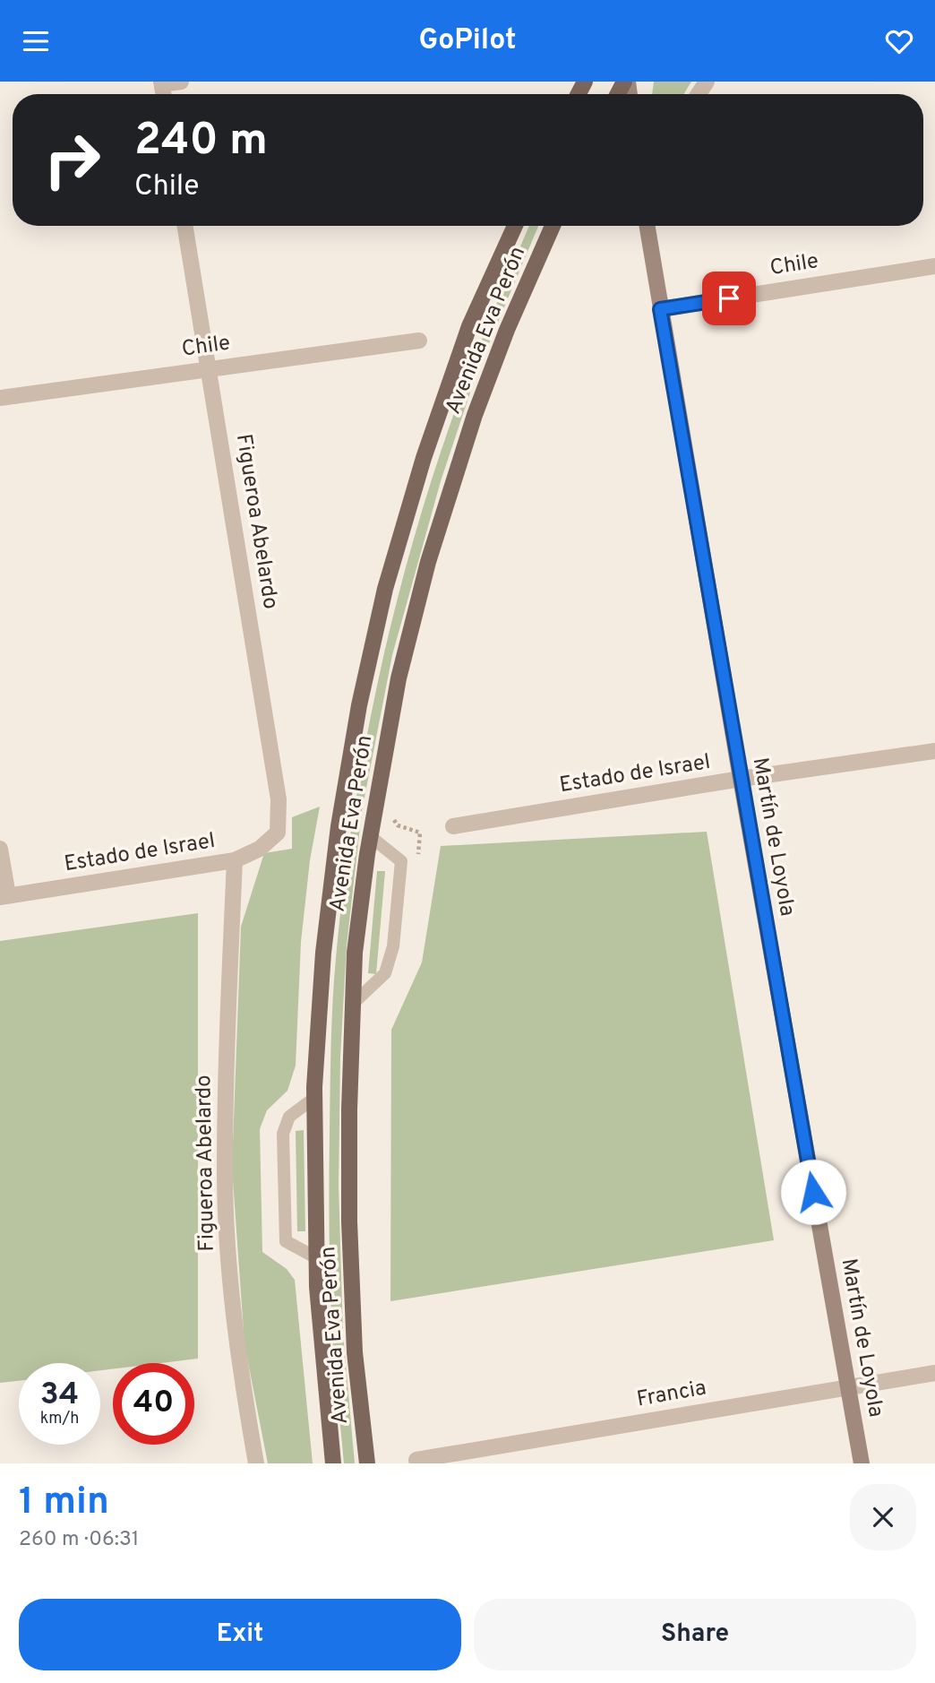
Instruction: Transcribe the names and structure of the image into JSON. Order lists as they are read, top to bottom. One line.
{"streets":{"main road":["Avenida Eva Perón"],"street":["Chile","Figueroa Abelardo","Estado de Israel","Martín de Loyola","Francia"]},"crossings":[["Chile","Figueroa Abelardo"],["Chile","Martín de Loyola"],["Figueroa Abelardo","Estado de Israel"],["Estado de Israel","Martín de Loyola"],["Martín de Loyola","Francia"]],"page":{"header":"GoPilot","turn":["240 m","Chile"],"speed":"34 km/h","limit":"40","heading":["1 min","260 m · 06:31"],"buttons":["Exit","Share"]}}
